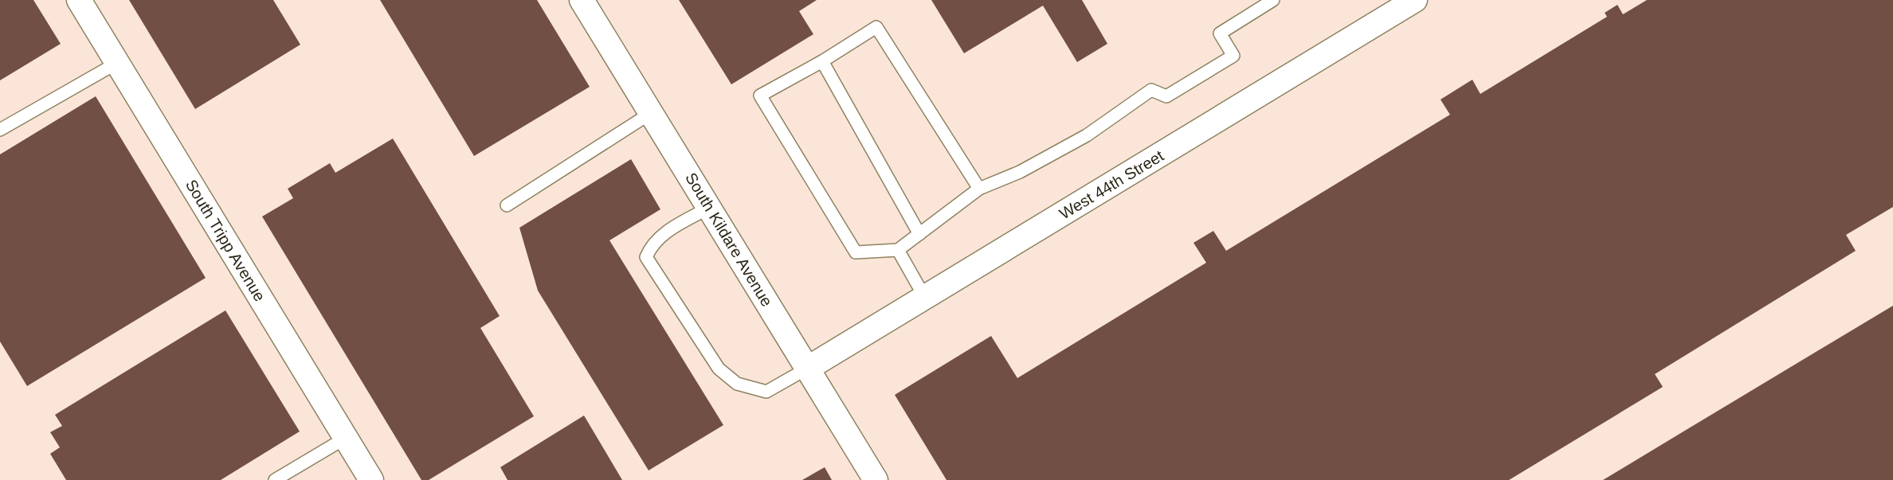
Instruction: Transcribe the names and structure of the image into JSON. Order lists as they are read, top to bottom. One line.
{"streets":{"street":["West 44th Street","South Kildare Avenue","South Tripp Avenue"]},"crossings":[["West 44th Street","South Kildare Avenue"]]}
